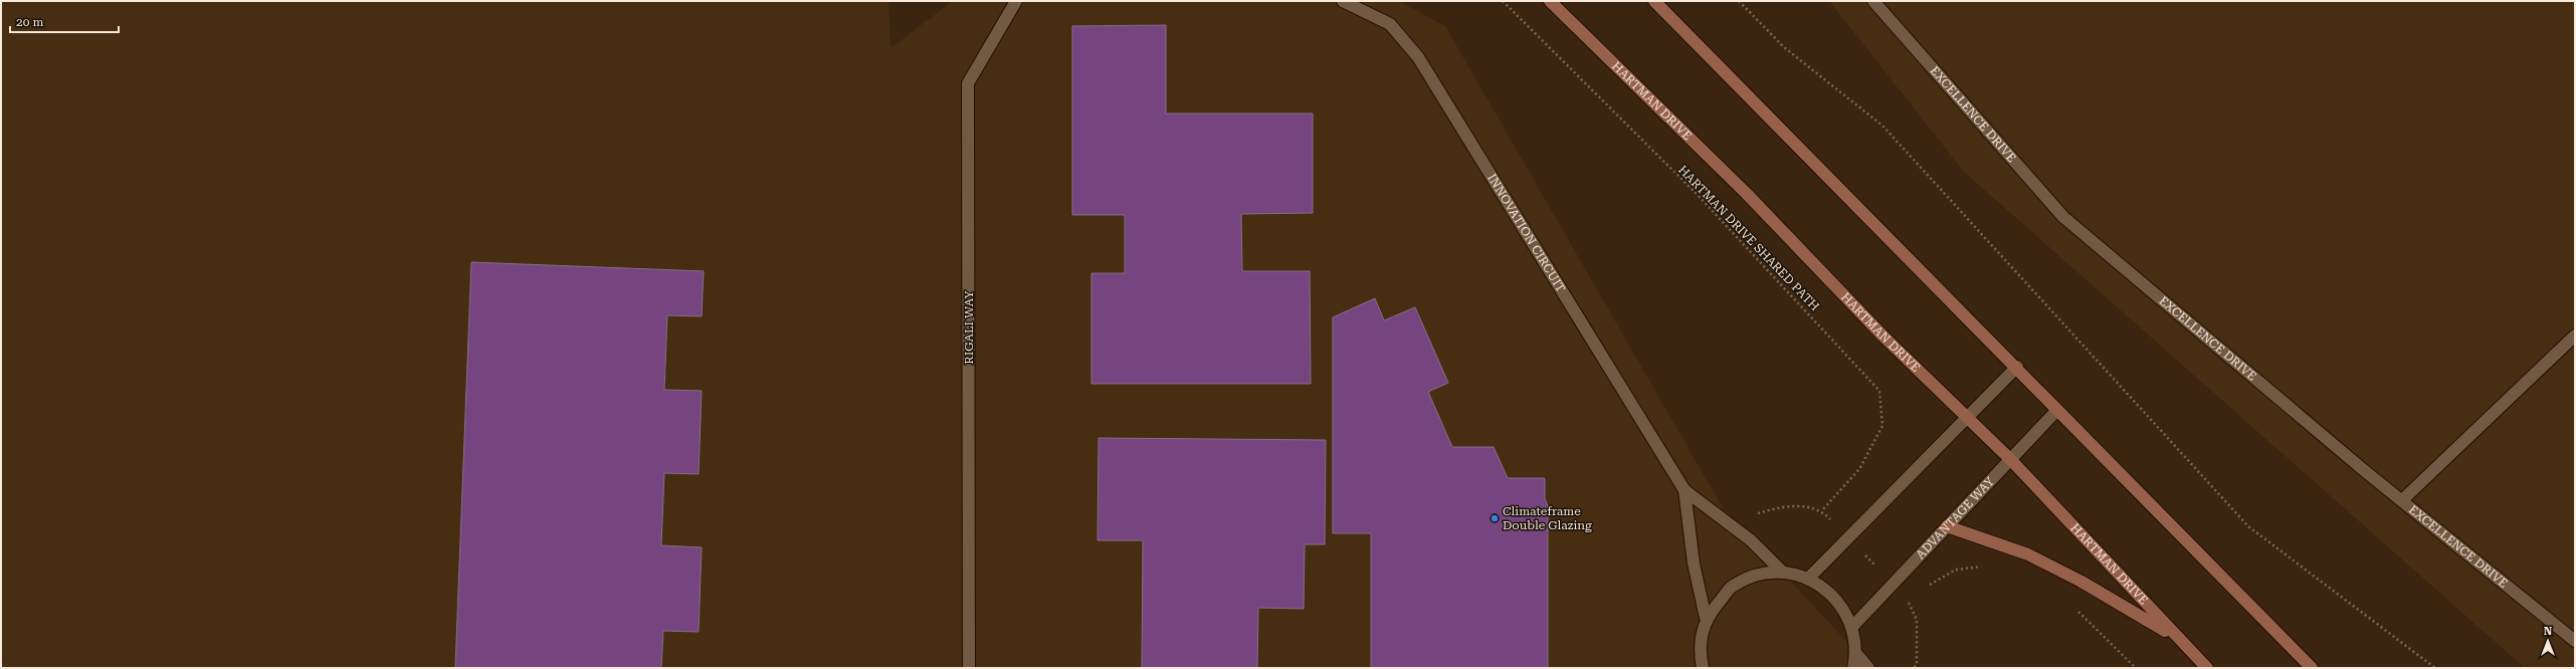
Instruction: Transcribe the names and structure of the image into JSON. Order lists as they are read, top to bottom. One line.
{"streets":{"main road":["HARTMAN DRIVE"],"street":["EXCELLENCE DRIVE","INNOVATION CIRCUIT","RIGALI WAY","ADVANTAGE WAY"],"path":["HARTMAN DRIVE SHARED PATH"]},"crossings":[["HARTMAN DRIVE","ADVANTAGE WAY"]],"places":["Climateframe Double Glazing"],"scale_bar":"20 m","north":"top"}
